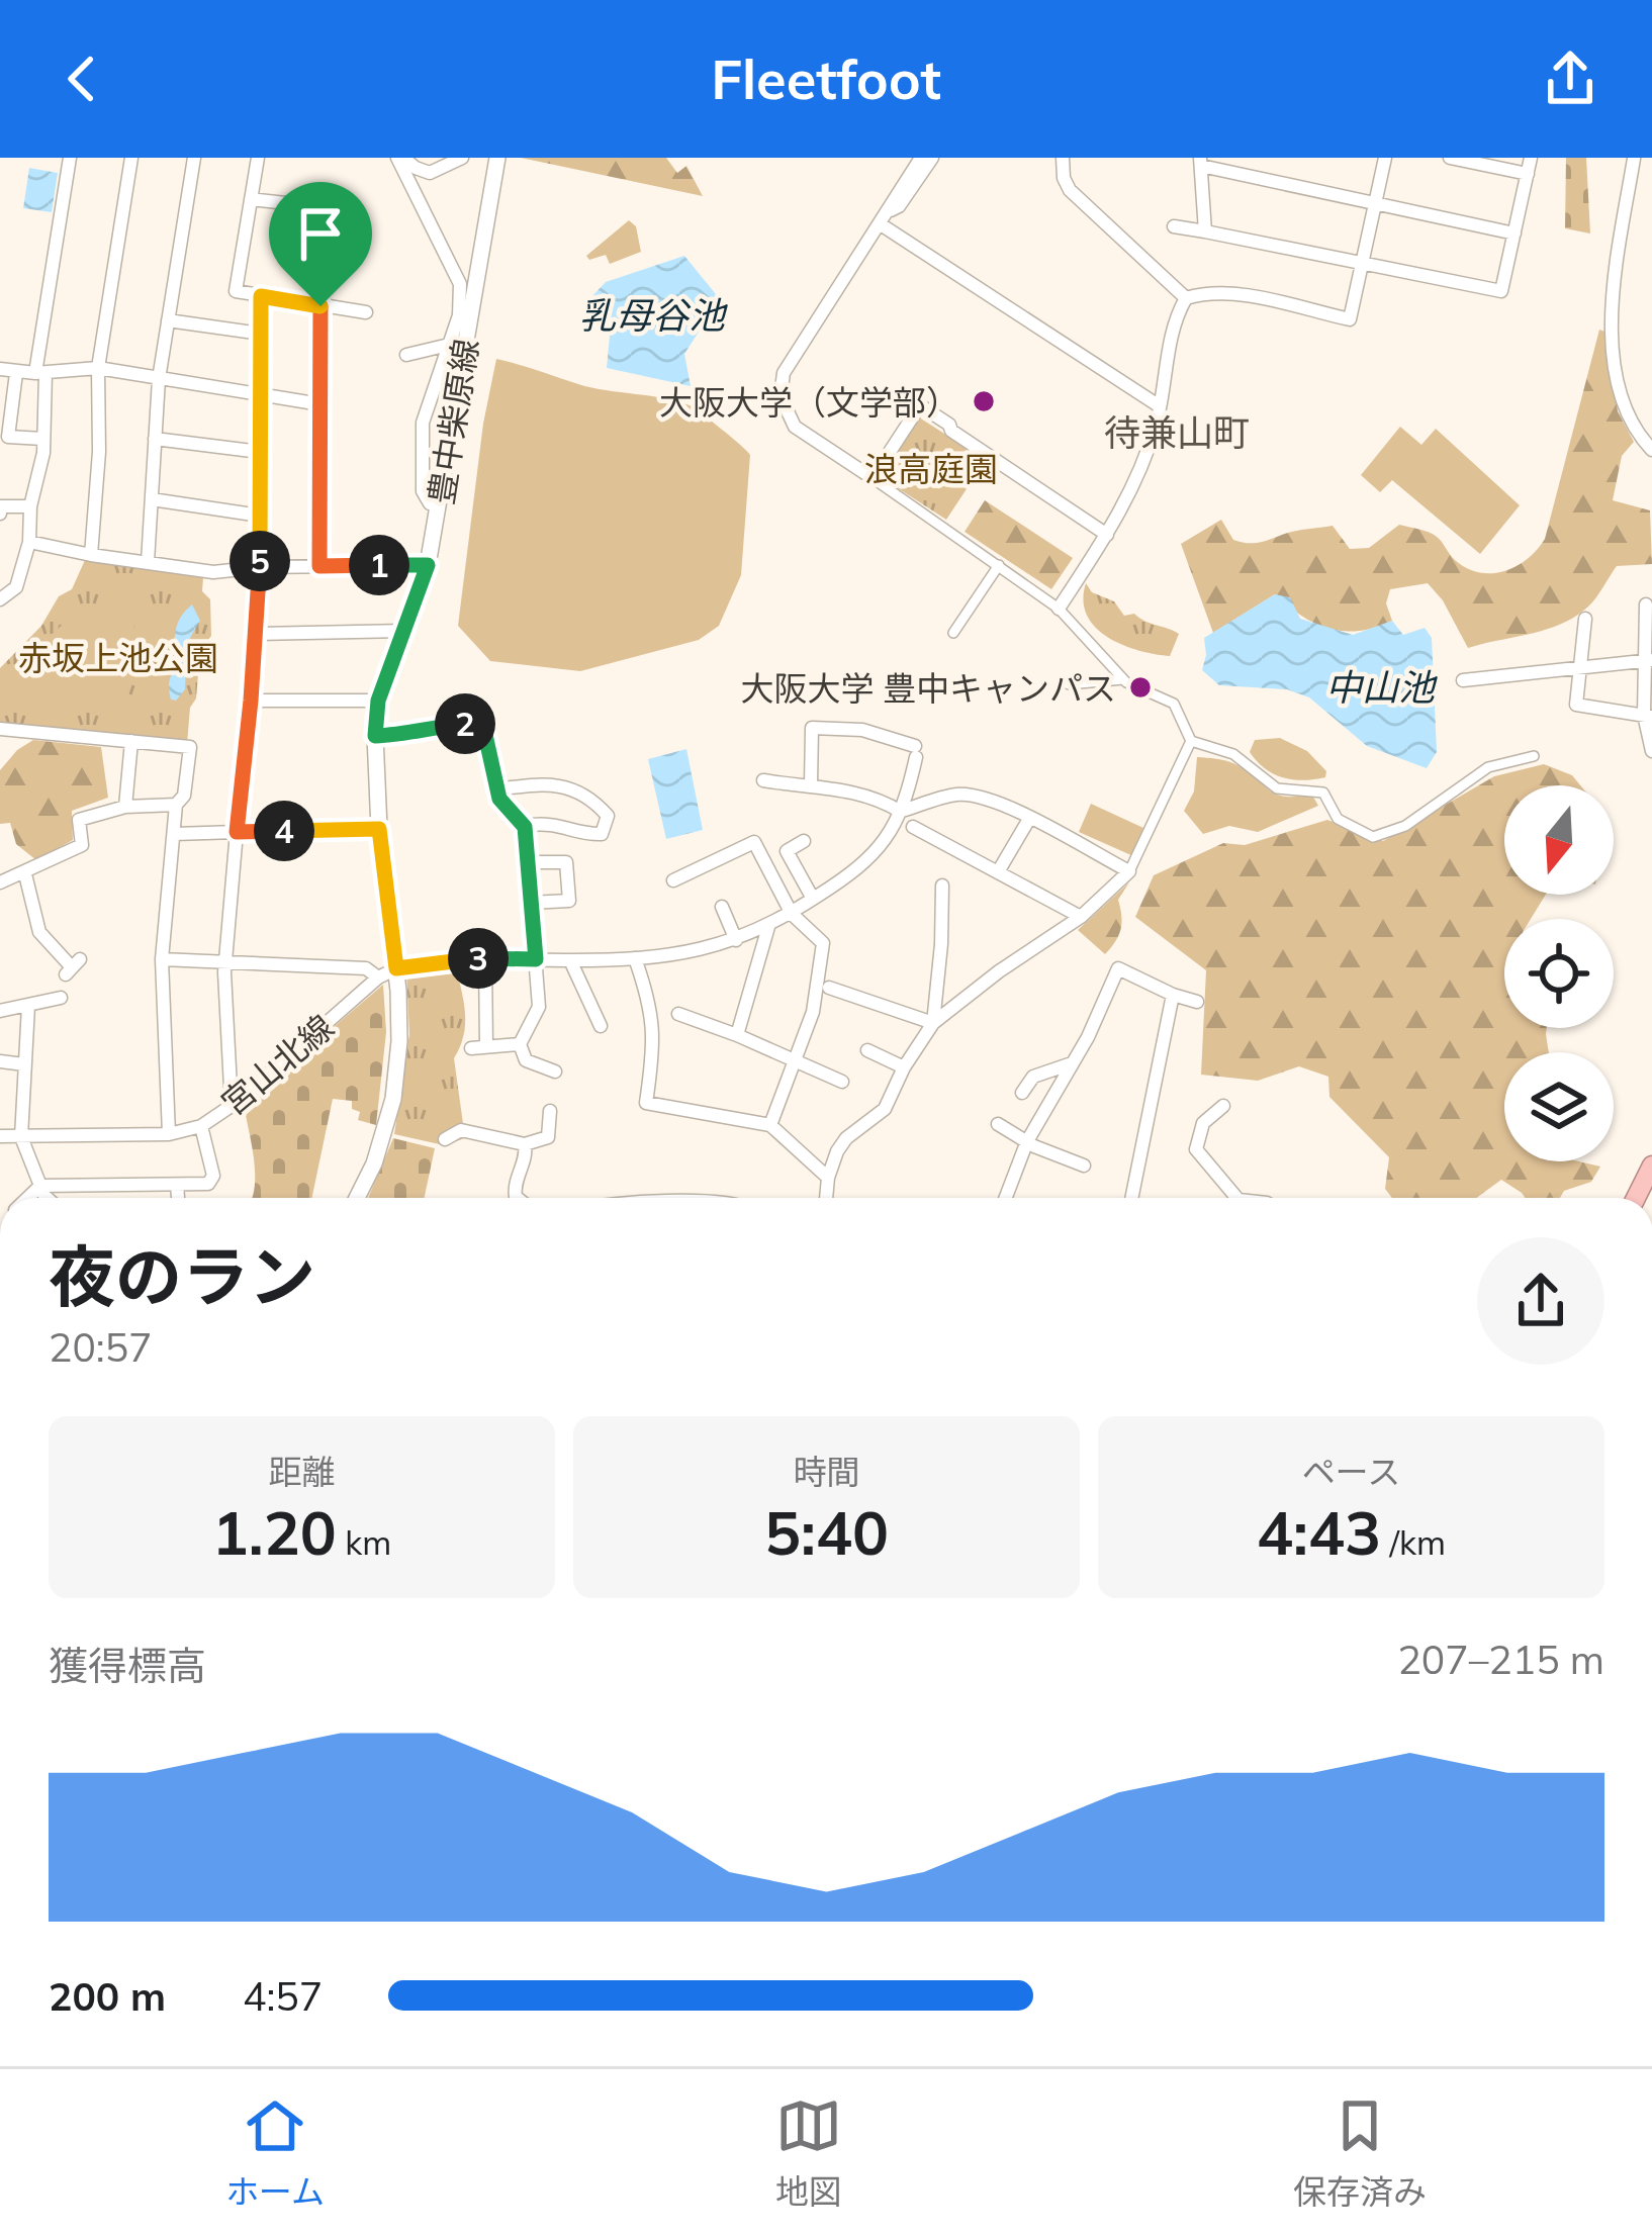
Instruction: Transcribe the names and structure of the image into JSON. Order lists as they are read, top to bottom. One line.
{"streets":{"street":["豊中柴原線","宮山北線"]},"crossings":[["豊中柴原線","宮山北線"]],"districts":["待兼山町"],"water":["乳母谷池","中山池"],"parks":["浪高庭園","赤坂上池公園"],"places":["大阪大学（文学部）","大阪大学 豊中キャンパス"],"north":"bottom","page":{"header":"Fleetfoot","pins":["5","1","2","4","3"],"heading":["夜のラン","20:57"],"stats":[["距離","1.20 km"],["時間","5:40"],["ペース","4:43 /km"]],"chart":["獲得標高","207–215 m"],"list":[{"name":"200 m","note":"4:57"}],"tabs":["ホーム","地図","保存済み"]}}
